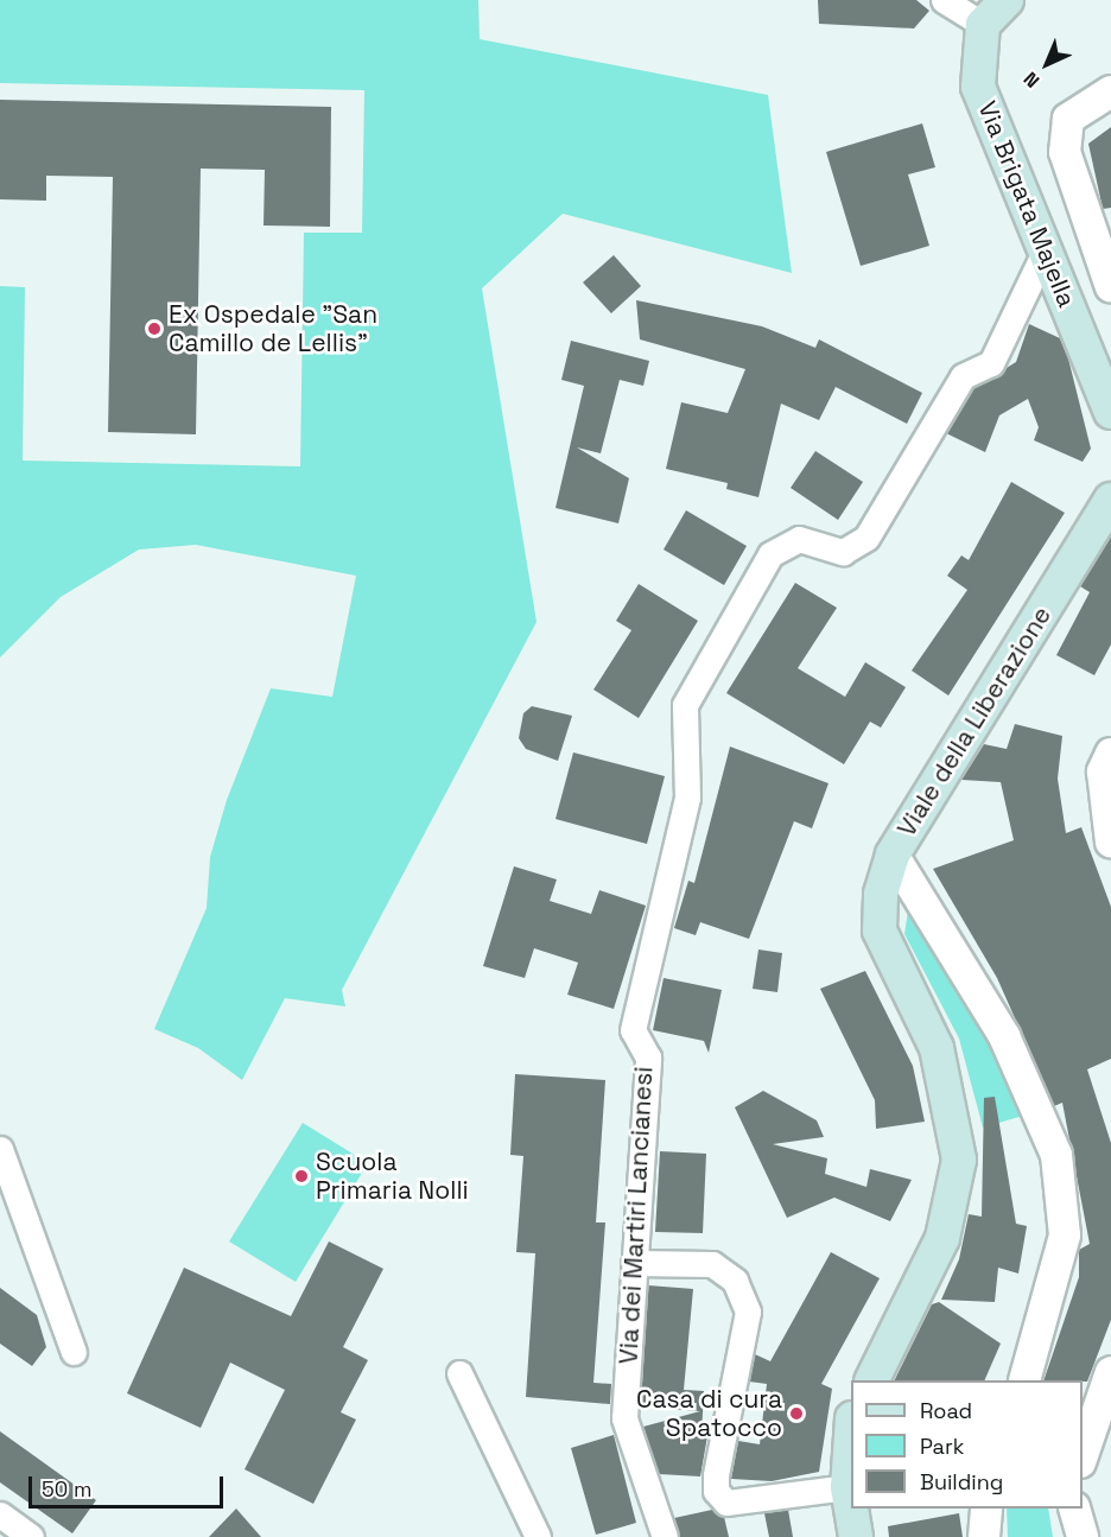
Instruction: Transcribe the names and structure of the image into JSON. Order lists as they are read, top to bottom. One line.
{"streets":{"main road":["Via Brigata Majella","Viale della Liberazione"],"street":["Via dei Martiri Lancianesi"]},"crossings":[["Via Brigata Majella","Via dei Martiri Lancianesi"]],"places":["Ex Ospedale \"San Camillo de Lellis\"","Scuola Primaria Nolli","Casa di cura Spatocco"],"legend":["Road","Park","Building"],"scale_bar":"50 m","north":"bottom left"}
